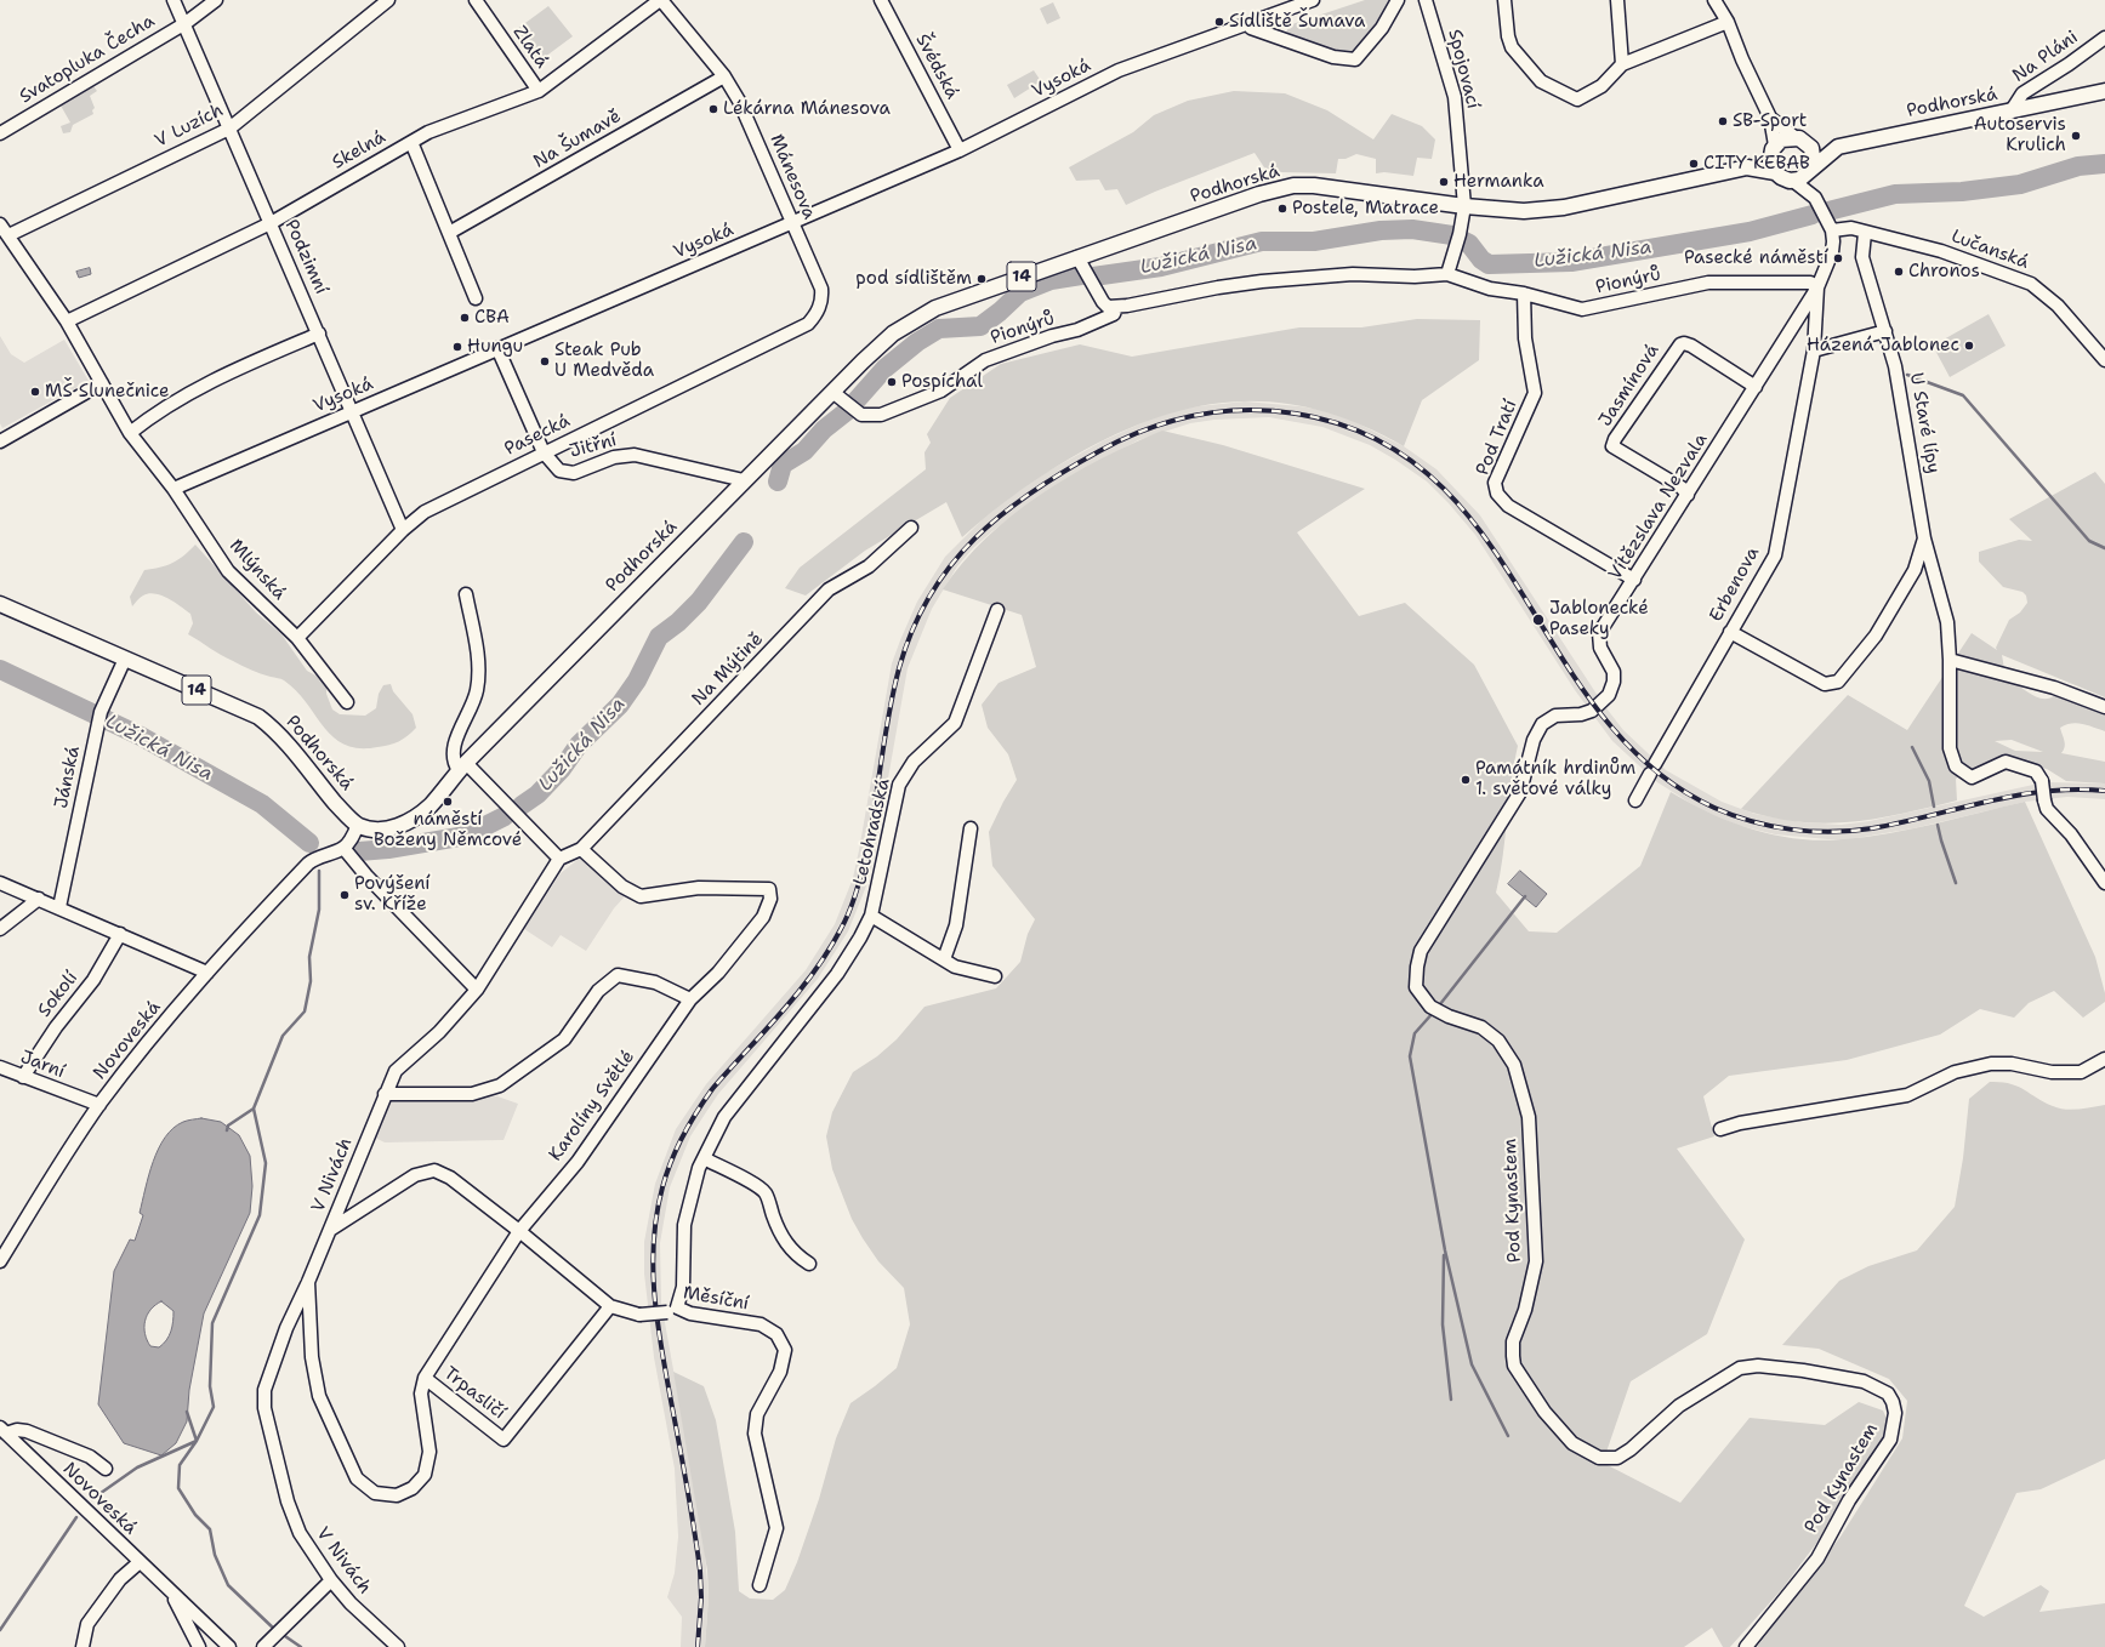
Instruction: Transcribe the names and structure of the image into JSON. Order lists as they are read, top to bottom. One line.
{"streets":{"main road":["Podhorská","14"],"street":["Zlatá","Na Pláni","Svatopluka Čecha","Švédská","Spojovací","Vysoká","V Luzích","Na Šumavě","Skelná","Mánesova","Lučanská","Podzimní","Pionýrů","Jasmínová","U Staré lípy","Pasecká","Pod Tratí","Jitřní","Vítězslava Nezvala","Mlýnská","Erbenova","Na Mýtině","Jánská","Letohradská","Sokolí","Novoveská","Jarní","Karolíny Světlé","V Nivách","Pod Kynastem","Měsíční","Trpasličí"]},"crossings":[["Zlatá","Skelná"],["Na Pláni","Podhorská"],["Svatopluka Čecha","Podzimní"],["Švédská","Vysoká"],["Spojovací","Podhorská"],["Vysoká","Mánesova"],["Vysoká","Podzimní"],["Vysoká","Jitřní"],["Vysoká","Mlýnská"],["Podhorská","14"],["Podhorská","Pionýrů"],["Podhorská","Jitřní"],["Podhorská","Jánská"],["V Luzích","Podzimní"],["V Luzích","Mlýnská"],["Na Šumavě","Mánesova"],["Skelná","Mánesova"],["Skelná","Podzimní"],["Skelná","Mlýnská"],["Mánesova","Pasecká"],["Lučanská","U Staré lípy"],["Podzimní","Pasecká"],["Pionýrů","Pod Tratí"],["Pionýrů","Vítězslava Nezvala"],["Jasmínová","Vítězslava Nezvala"],["U Staré lípy","Erbenova"],["Pasecká","Jitřní"],["Pasecká","Mlýnská"],["Pod Tratí","Vítězslava Nezvala"],["Vítězslava Nezvala","Pod Kynastem"],["Na Mýtině","Karolíny Světlé"],["Na Mýtině","V Nivách"],["Letohradská","Měsíční"],["Sokolí","Jarní"],["Novoveská","Jarní"],["Karolíny Světlé","Měsíční"],["Karolíny Světlé","Trpasličí"],["V Nivách","Měsíční"],["Měsíční","Trpasličí"]],"water":["Lužická Nisa"],"places":["Sídliště Šumava","Lékárna Mánesova","SB-Sport","Autoservis Krulich","CITY KEBAB","Hermanka","Postele, Matrace","Pasecké náměstí","Chronos","pod sídlištěm","CBA","Házená Jablonec","Hungu","Steak Pub U Medvěda","Pospíchal","MŠ Slunečnice","Jablonecké Paseky","Památník hrdinům 1. světové války","náměstí Boženy Němcové","Povýšení sv. Kříže"]}
